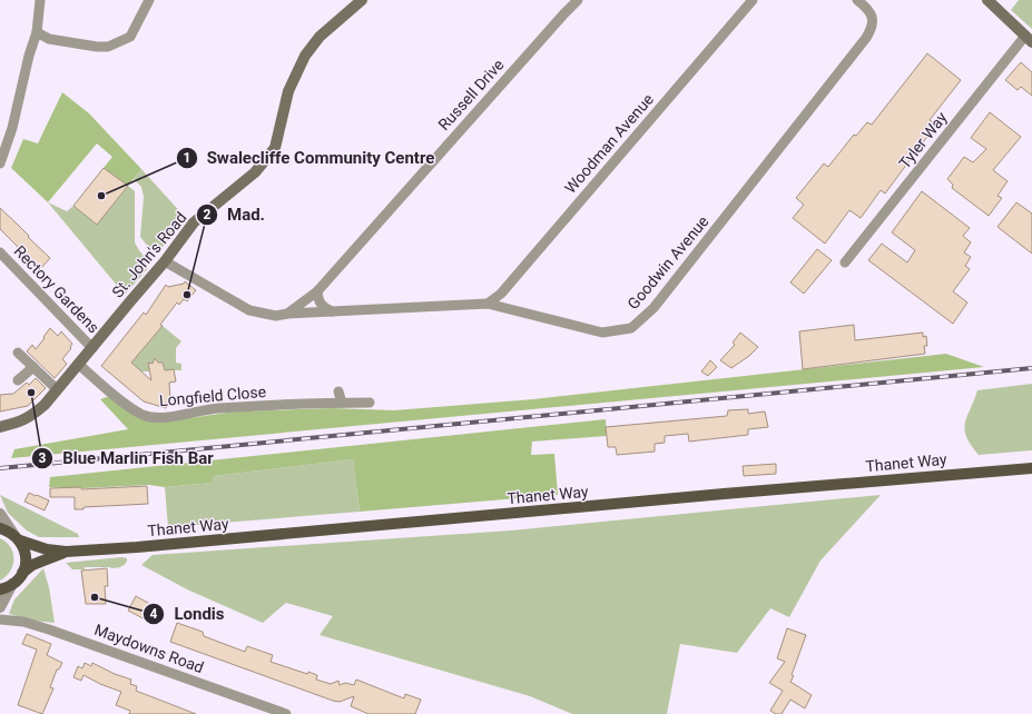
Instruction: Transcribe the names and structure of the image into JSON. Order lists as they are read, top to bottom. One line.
{"streets":{"main road":["St. John's Road","Thanet Way"],"street":["Russell Drive","Tyler Way","Woodman Avenue","Goodwin Avenue","Rectory Gardens","Longfield Close","Maydowns Road"]},"crossings":[["Russell Drive","Goodwin Avenue"],["Woodman Avenue","Goodwin Avenue"],["St. John's Road","Goodwin Avenue"],["St. John's Road","Rectory Gardens"],["St. John's Road","Longfield Close"]],"places":["Swalecliffe Community Centre","Mad.","Blue Marlin Fish Bar","Londis"]}
